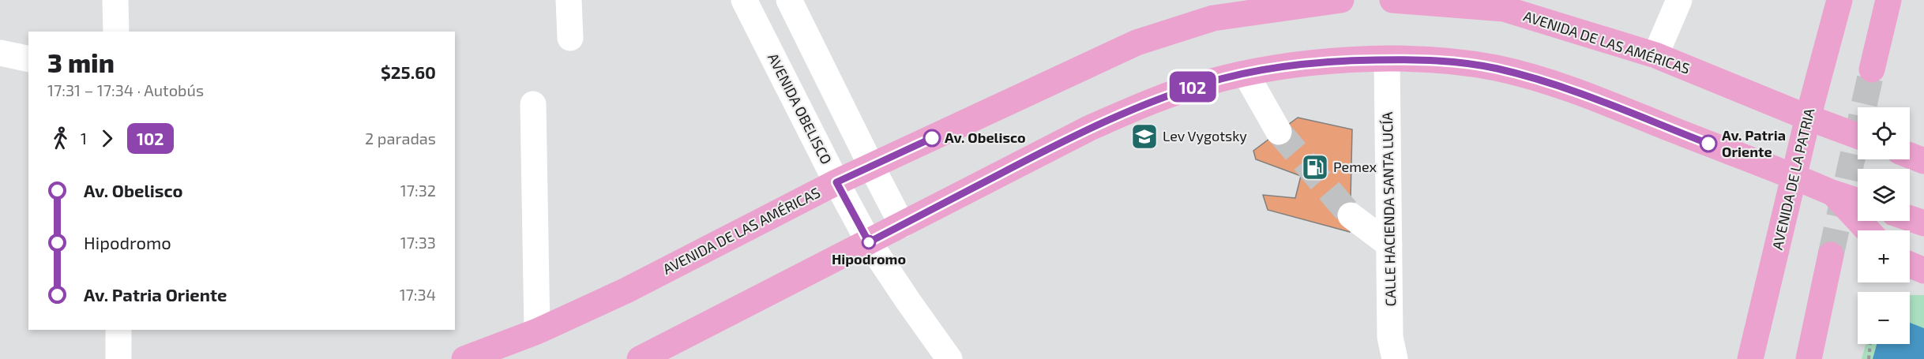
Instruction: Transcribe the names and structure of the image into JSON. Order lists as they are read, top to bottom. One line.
{"streets":{"main road":["AVENIDA DE LAS AMÉRICAS","AVENIDA DE LA PATRIA"],"street":["AVENIDA OBELISCO","CALLE HACIENDA SANTA LUCÍA"]},"crossings":[["AVENIDA DE LAS AMÉRICAS","AVENIDA OBELISCO"],["AVENIDA DE LAS AMÉRICAS","AVENIDA DE LA PATRIA"]],"places":{"school or university":["Lev Vygotsky"],"other":["Av. Obelisco","Av. Patria Oriente","Hipodromo"],"fuel station":["Pemex"]},"lines":["bus line 102"],"page":{"on_map":"102","heading":["3 min","17:31 – 17:34 · Autobús","$25.60"],"map_buttons":["+","−"],"legs":["1","102","2 paradas"],"list":[{"name":"Av. Obelisco","value":"17:32"},{"name":"Hipodromo","value":"17:33"},{"name":"Av. Patria Oriente","value":"17:34"}]}}
